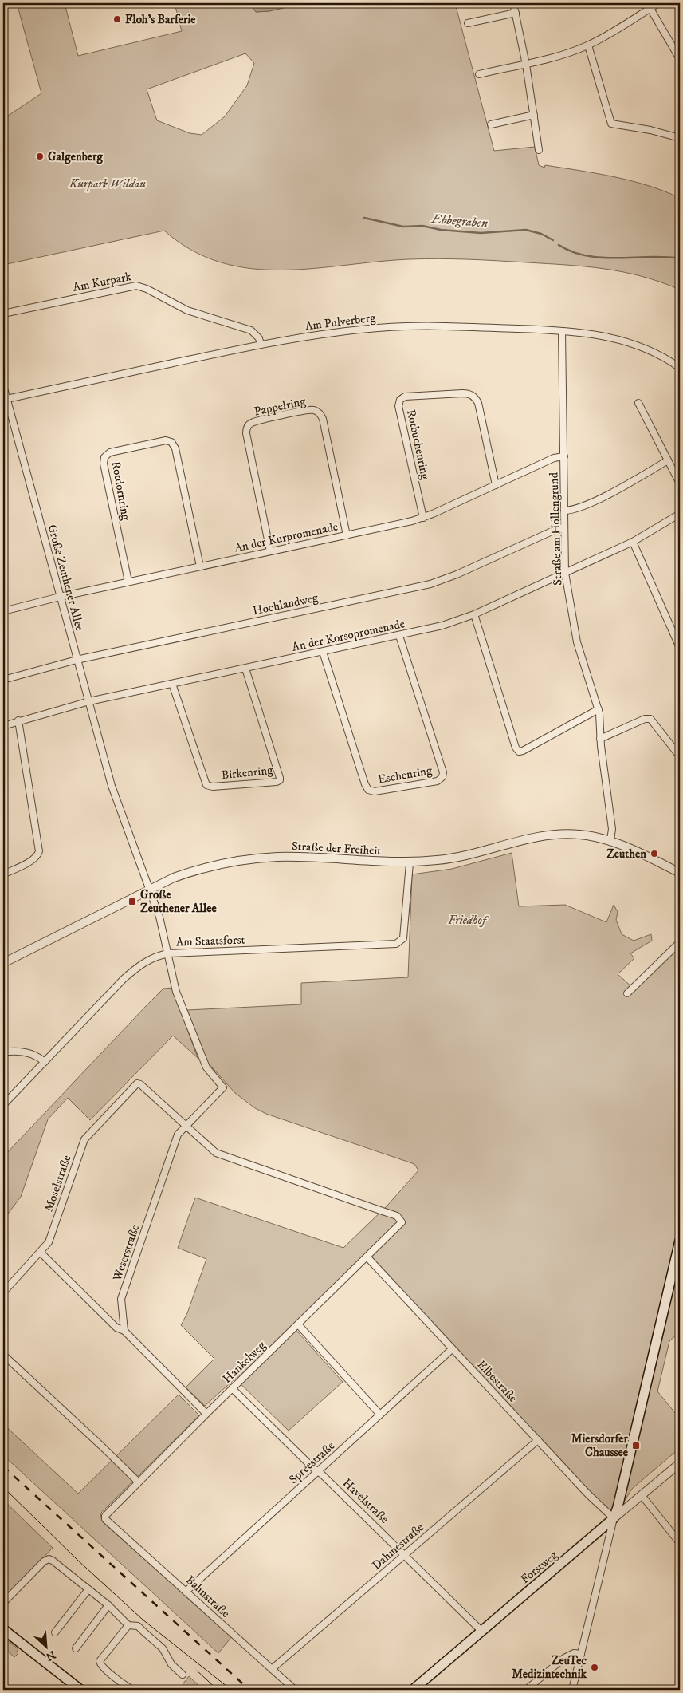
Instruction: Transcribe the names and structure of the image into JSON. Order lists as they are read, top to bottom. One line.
{"streets":{"main road":["Forstweg"],"street":["Am Kurpark","Am Pulverberg","Pappelring","Rotbuchenring","Rotdornring","Straße am Höllengrund","An der Kurpromenade","Große Zeuthener Allee","Hochlandweg","An der Korsopromenade","Birkenring","Eschenring","Straße der Freiheit","Am Staatsforst","Moselstraße","Weserstraße","Hankelweg","Elbestraße","Spreestraße","Havelstraße","Dahmestraße","Bahnstraße"]},"crossings":[["Am Kurpark","Am Pulverberg"],["Am Pulverberg","Straße am Höllengrund"],["Am Pulverberg","Große Zeuthener Allee"],["Pappelring","An der Kurpromenade"],["Rotbuchenring","An der Kurpromenade"],["Rotdornring","An der Kurpromenade"],["Straße am Höllengrund","An der Kurpromenade"],["Straße am Höllengrund","Hochlandweg"],["Straße am Höllengrund","An der Korsopromenade"],["Straße am Höllengrund","Straße der Freiheit"],["An der Kurpromenade","Große Zeuthener Allee"],["Große Zeuthener Allee","Hochlandweg"],["Große Zeuthener Allee","An der Korsopromenade"],["Große Zeuthener Allee","Straße der Freiheit"],["Große Zeuthener Allee","Am Staatsforst"],["Große Zeuthener Allee","Weserstraße"],["An der Korsopromenade","Birkenring"],["An der Korsopromenade","Eschenring"],["Straße der Freiheit","Am Staatsforst"],["Moselstraße","Weserstraße"],["Moselstraße","Hankelweg"],["Weserstraße","Hankelweg"],["Hankelweg","Elbestraße"],["Hankelweg","Havelstraße"],["Hankelweg","Bahnstraße"],["Elbestraße","Spreestraße"],["Elbestraße","Dahmestraße"],["Elbestraße","Forstweg"],["Spreestraße","Havelstraße"],["Spreestraße","Bahnstraße"],["Havelstraße","Dahmestraße"],["Havelstraße","Forstweg"],["Dahmestraße","Bahnstraße"]],"water":["Ebbegraben"],"parks":["Kurpark Wildau","Friedhof"],"places":{"other":["Floh’s Barferie","Galgenberg","Zeuthen","ZeuTec Medizintechnik"],"transit":["Große Zeuthener Allee","Miersdorfer Chaussee"]},"north":"bottom right"}
